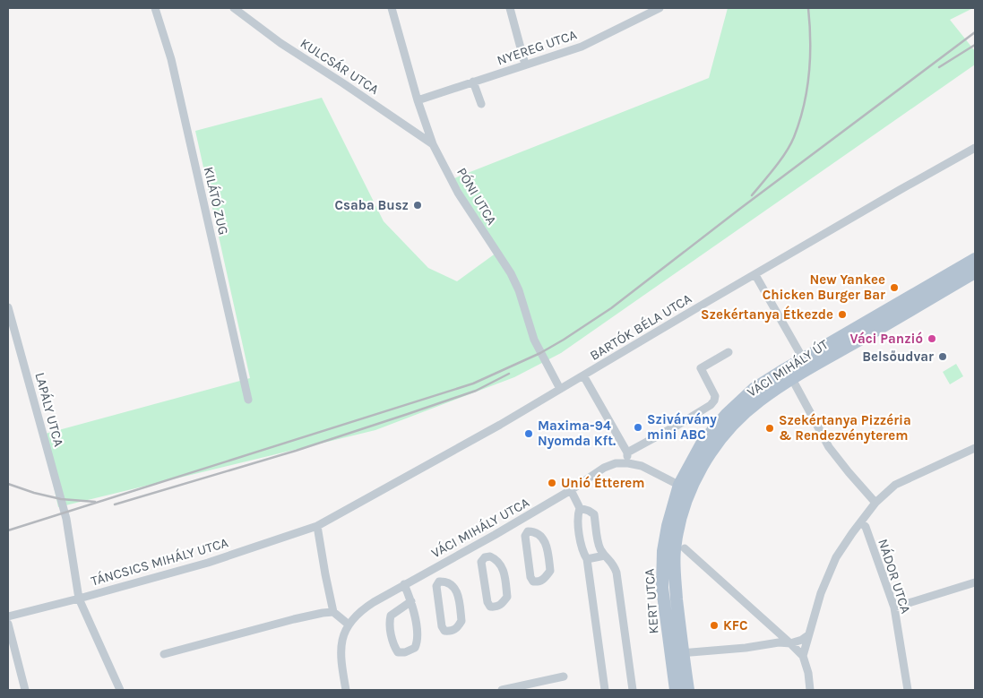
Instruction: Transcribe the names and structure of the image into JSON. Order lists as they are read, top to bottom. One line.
{"streets":{"main road":["VÁCI MIHÁLY ÚT","KERT UTCA"],"street":["NYEREG UTCA","KULCSÁR UTCA","PÓNI UTCA","KILÁTÓ ZUG","BARTÓK BÉLA UTCA","LAPÁLY UTCA","VÁCI MIHÁLY UTCA","TÁNCSICS MIHÁLY UTCA","NÁDOR UTCA"]},"crossings":[["NYEREG UTCA","PÓNI UTCA"],["KULCSÁR UTCA","PÓNI UTCA"],["PÓNI UTCA","BARTÓK BÉLA UTCA"],["BARTÓK BÉLA UTCA","TÁNCSICS MIHÁLY UTCA"],["VÁCI MIHÁLY ÚT","VÁCI MIHÁLY UTCA"],["VÁCI MIHÁLY ÚT","KERT UTCA"],["LAPÁLY UTCA","TÁNCSICS MIHÁLY UTCA"],["VÁCI MIHÁLY UTCA","KERT UTCA"]],"places":["Csaba Busz","New Yankee Chicken Burger Bar","Szekértanya Étkezde","Váci Panzió","Belsőudvar","Szivárvány mini ABC","Szekértanya Pizzéria & Rendezvényterem","Maxima-94 Nyomda Kft.","Unió Étterem","KFC"]}
